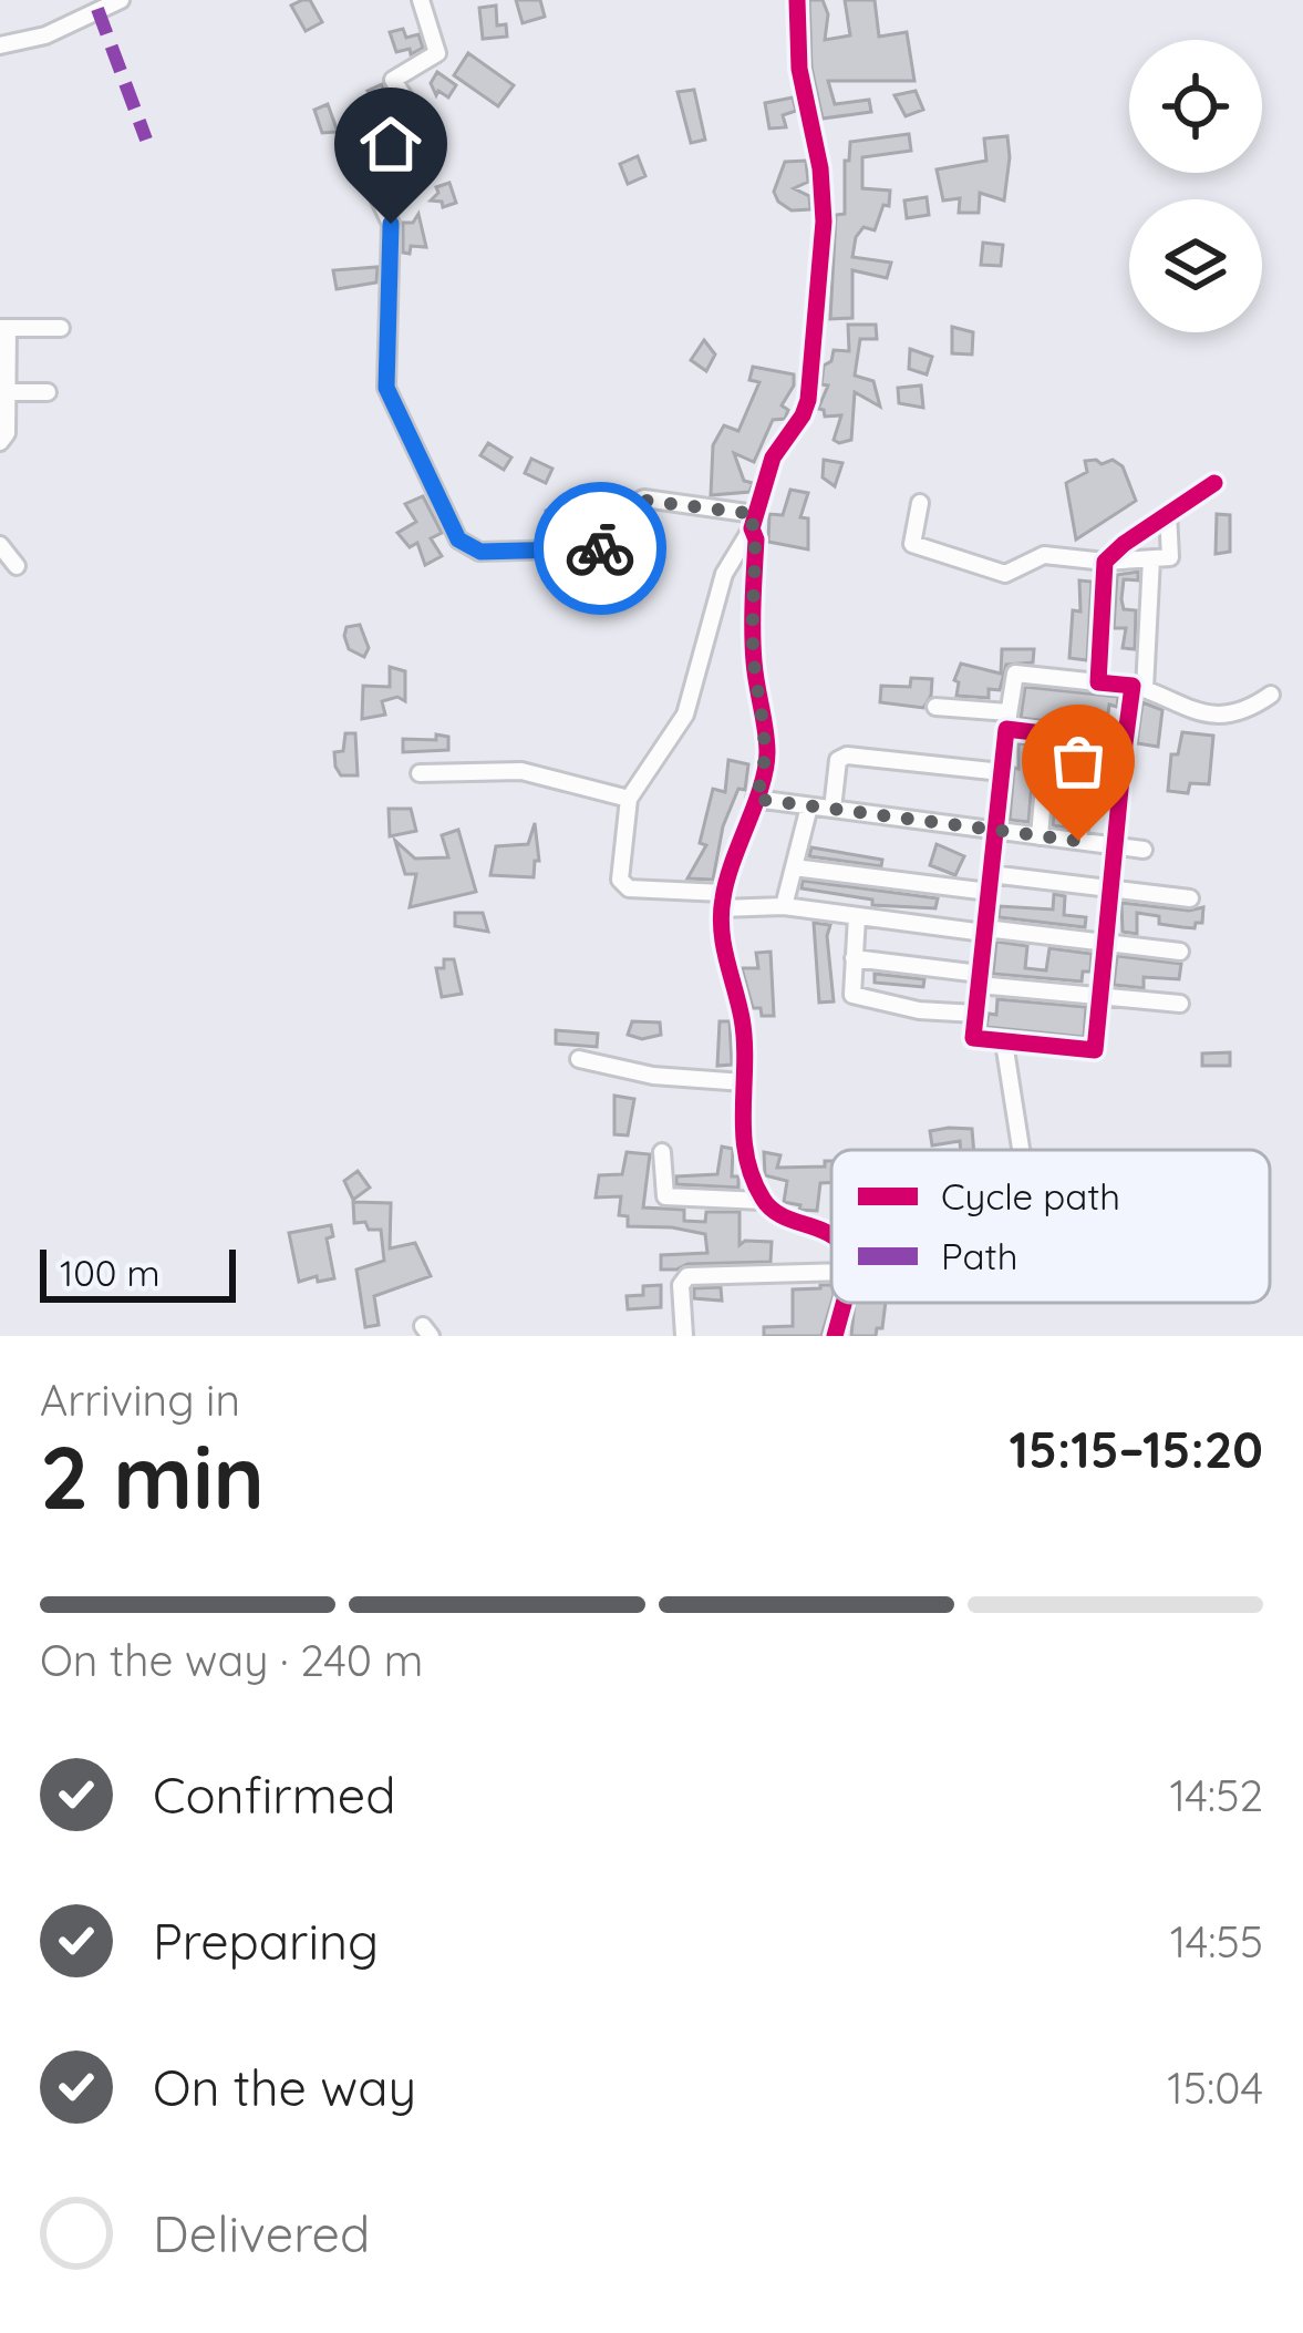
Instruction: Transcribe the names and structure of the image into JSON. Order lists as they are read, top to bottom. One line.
{"legend":["Cycle path","Path"],"scale_bar":"100 m","page":{"scale":"100 m","heading":["2 min","Arriving in","15:15–15:20"],"bar":"On the way · 240 m","list":[["Confirmed","14:52"],["Preparing","14:55"],["On the way","15:04"],"Delivered"]}}
